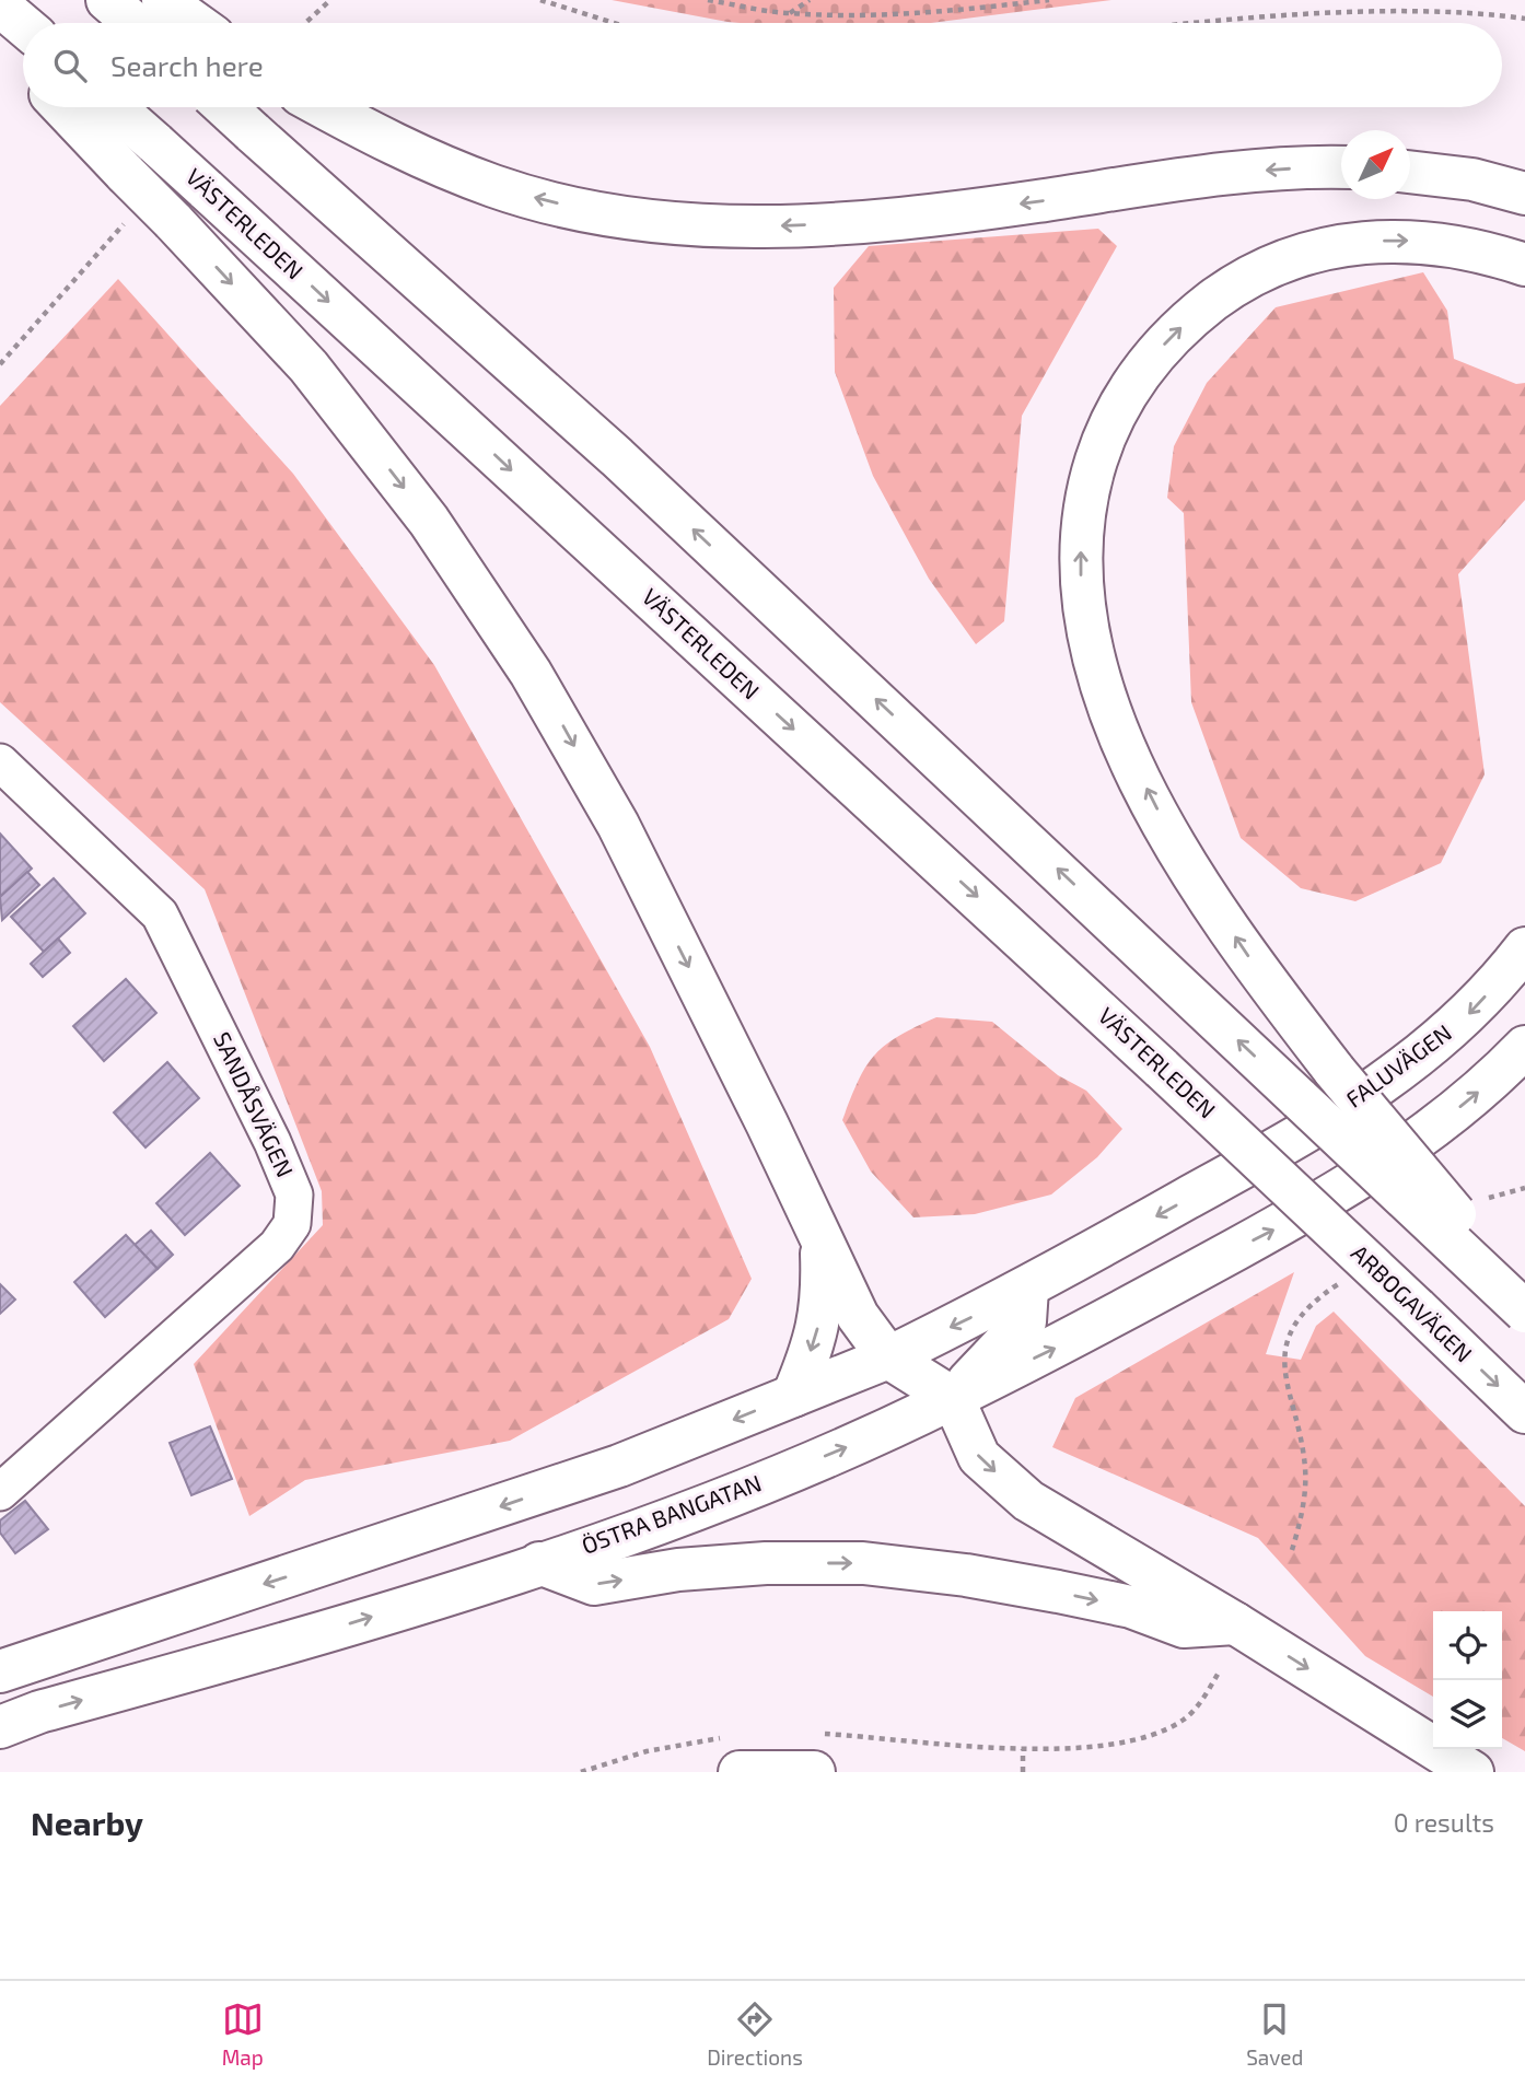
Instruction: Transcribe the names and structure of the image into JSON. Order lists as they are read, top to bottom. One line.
{"streets":{"main road":["VÄSTERLEDEN","FALUVÄGEN","ARBOGAVÄGEN","ÖSTRA BANGATAN"],"street":["SANDÅSVÄGEN"]},"crossings":[["VÄSTERLEDEN","ARBOGAVÄGEN"],["VÄSTERLEDEN","ÖSTRA BANGATAN"],["ARBOGAVÄGEN","ÖSTRA BANGATAN"]],"north":"top right","page":{"search":"Search here","heading":["Nearby","0 results"],"nav":["Map","Directions","Saved"]}}
